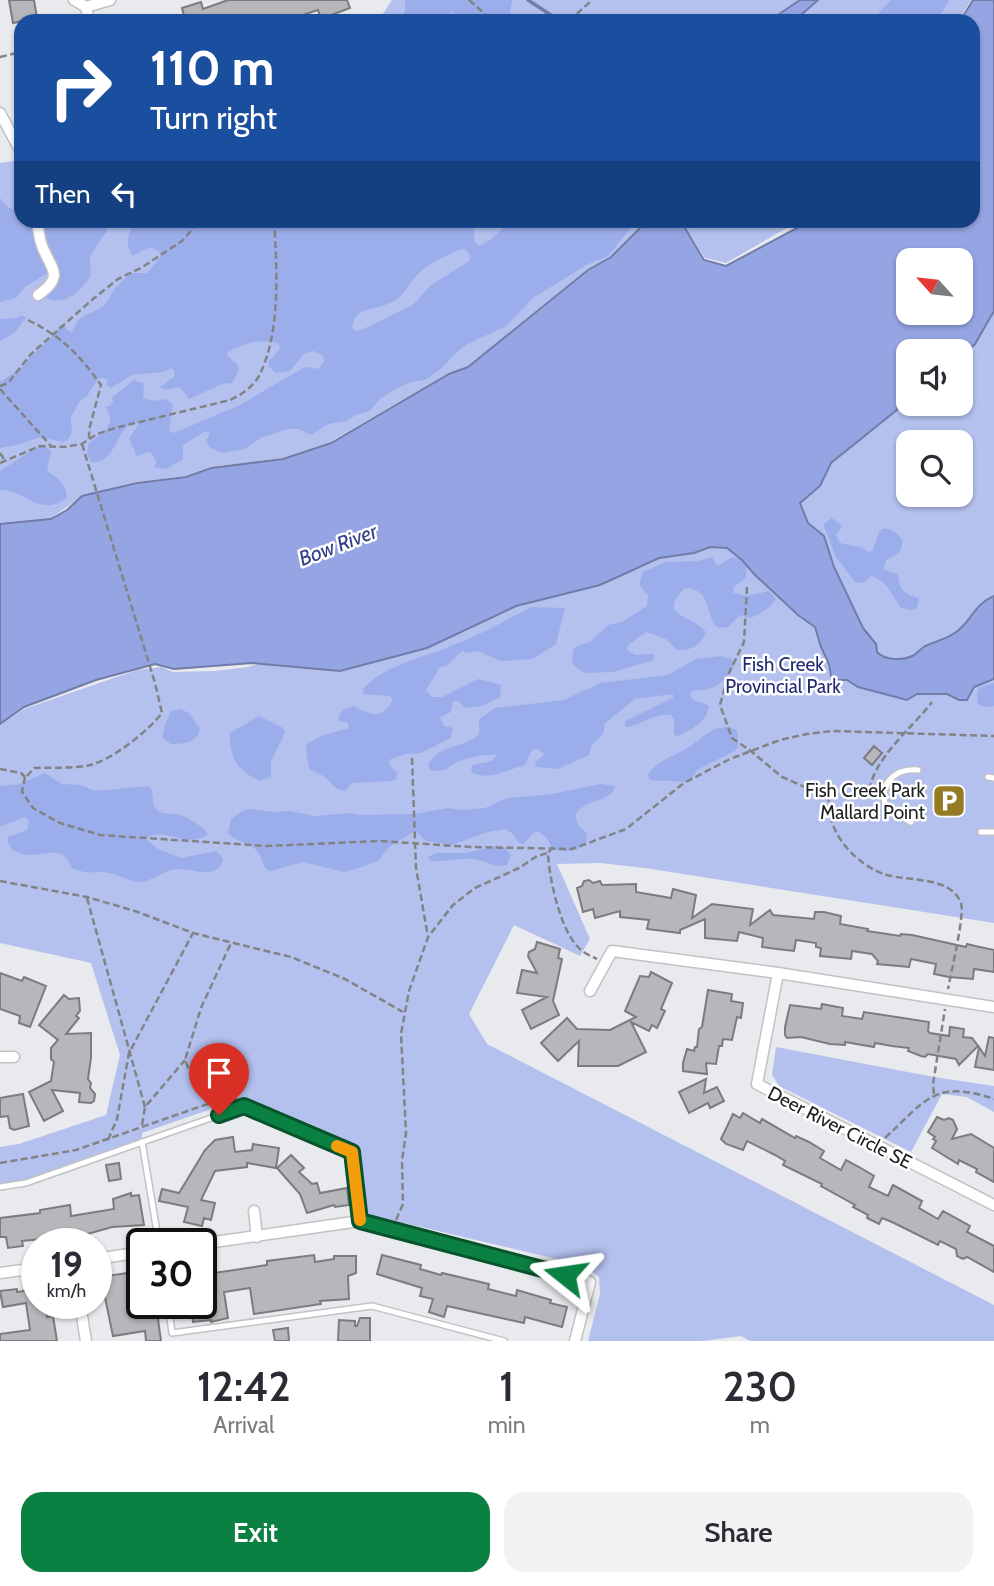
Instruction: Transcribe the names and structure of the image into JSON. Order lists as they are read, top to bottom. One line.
{"streets":{"street":["Deer River Circle SE"]},"water":["Bow River"],"parks":["Fish Creek Provincial Park"],"places":{"parking":["Fish Creek Park Mallard Point"]},"north":"top left","page":{"turn":["110 m","Turn right"],"then":"Then","speed":"19 km/h","limit":"30","eta":["12:42","Arrival","1","min","230","m"],"buttons":["Exit","Share"]}}
